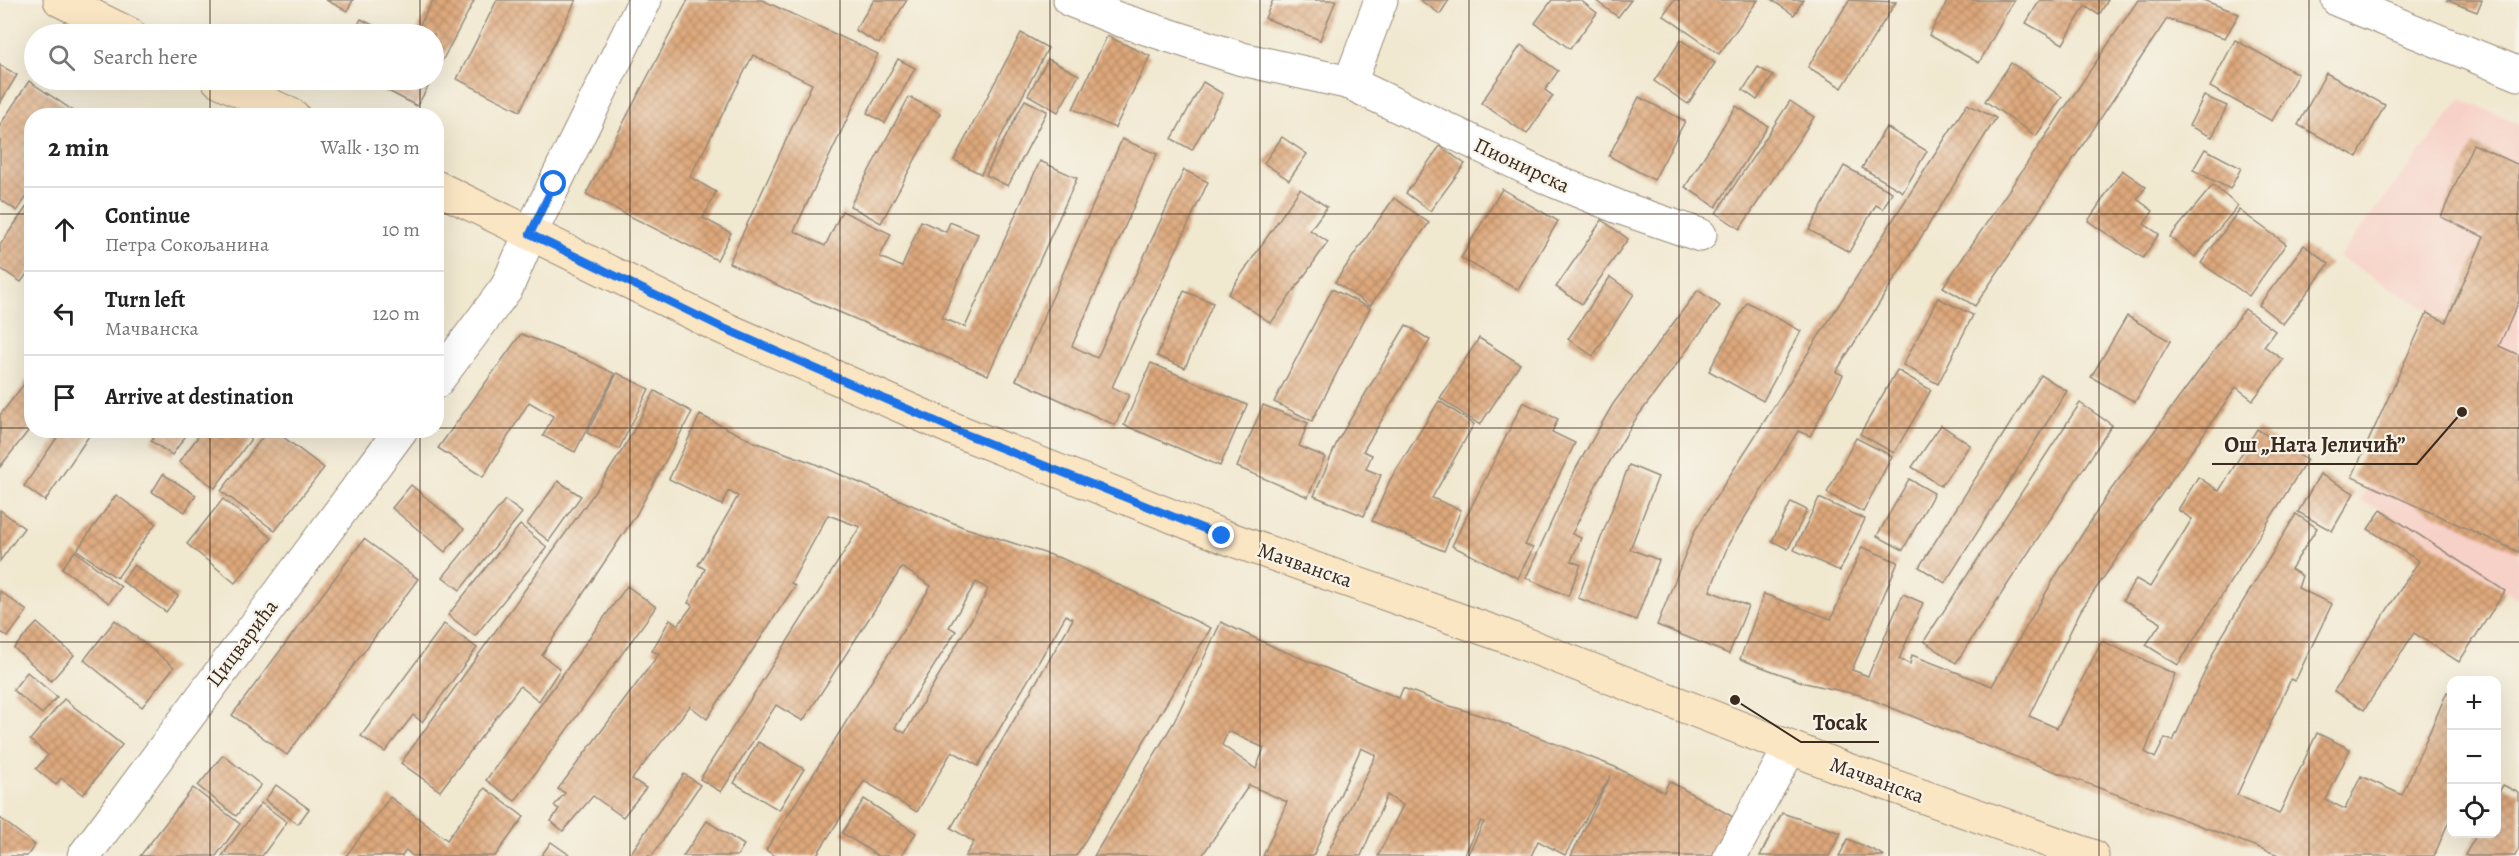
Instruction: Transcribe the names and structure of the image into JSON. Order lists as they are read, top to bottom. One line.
{"streets":{"main road":["Мачванска"],"street":["Пионирска","Цицварића"]},"places":["Ош „Ната Јеличић”","Tocak"],"page":{"search":"Search here","heading":["2 min","Walk · 130 m"],"list":[["Continue","Петра Сокољанина","10 m"],["Turn left","Мачванска","120 m"],"Arrive at destination"],"map_buttons":["+","−"]}}
